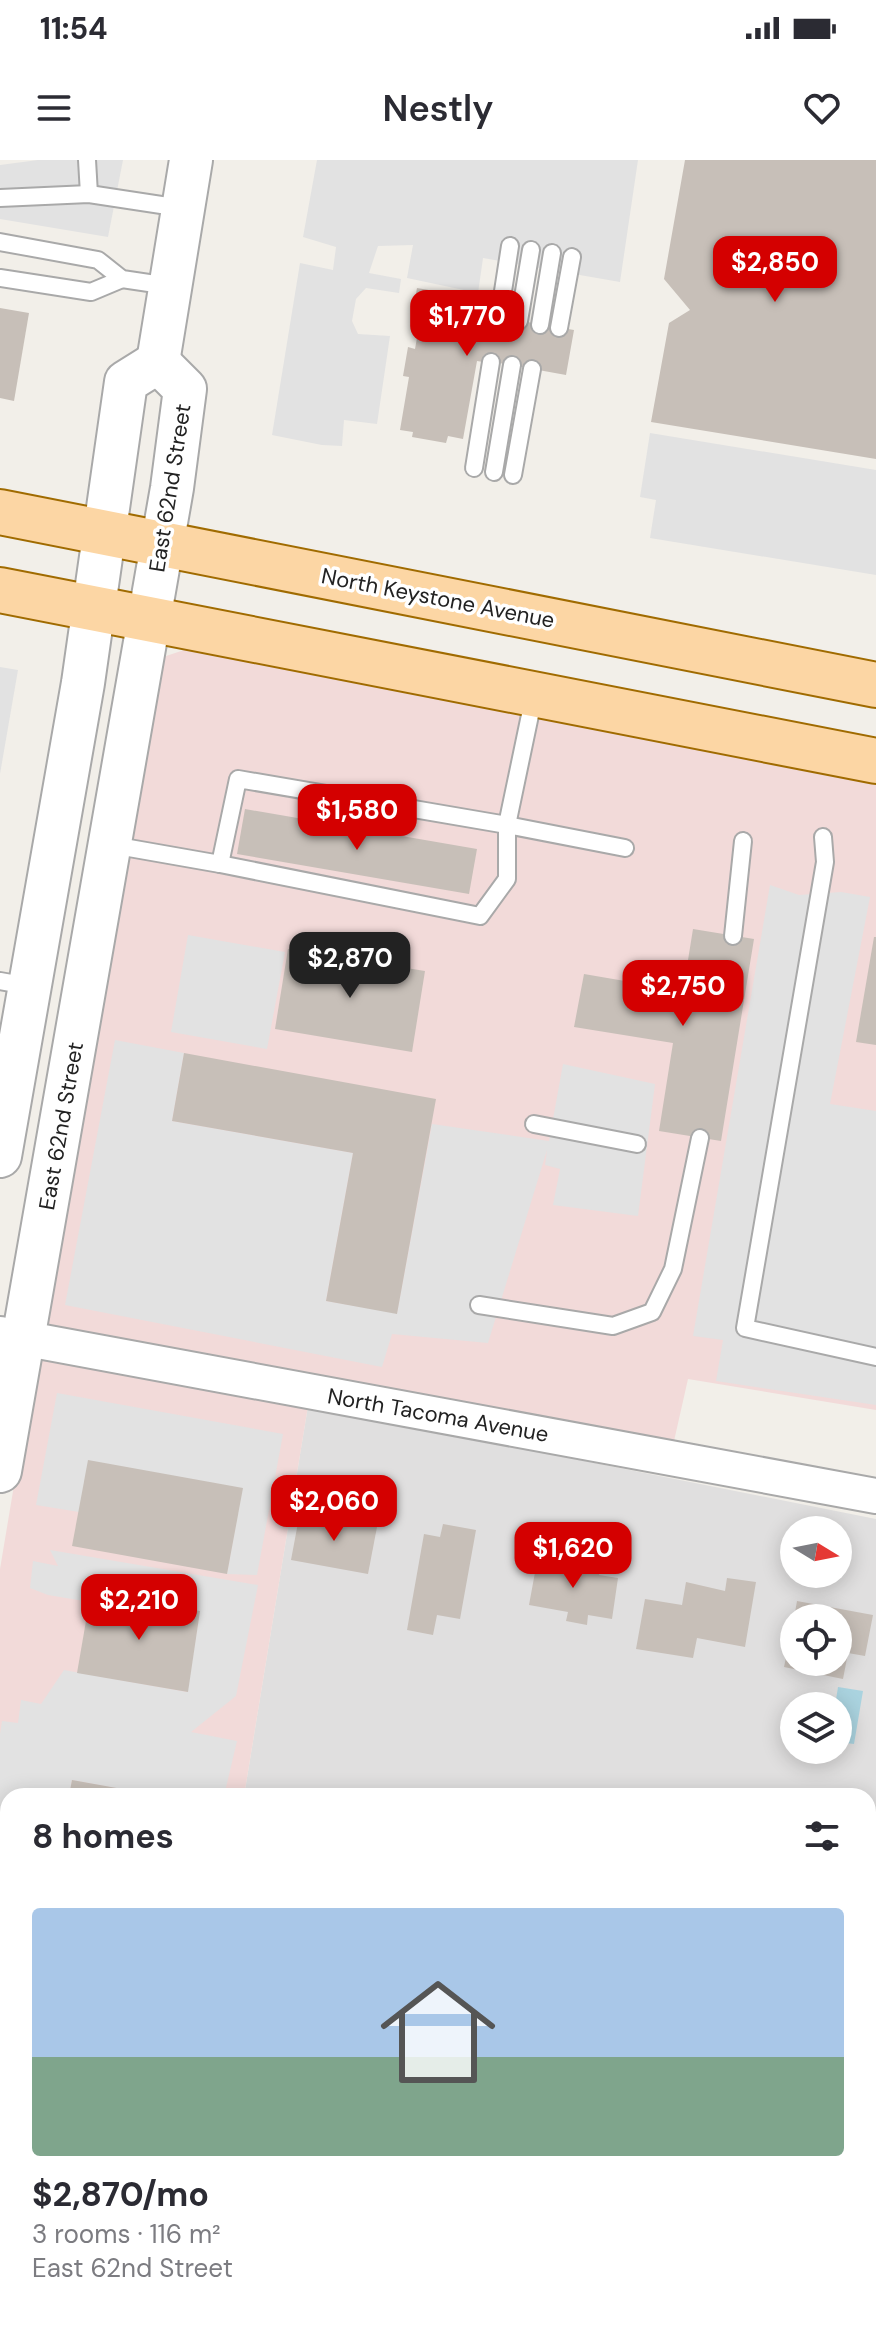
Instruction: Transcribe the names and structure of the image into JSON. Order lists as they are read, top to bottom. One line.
{"streets":{"main road":["North Keystone Avenue"],"street":["East 62nd Street","North Tacoma Avenue"]},"crossings":[["East 62nd Street","North Keystone Avenue"],["East 62nd Street","North Tacoma Avenue"]],"north":"right","page":{"status":"11:54","header":"Nestly","price":["$2,850","$1,770","$1,580","$2,870","$2,750","$2,060","$1,620","$2,210"],"heading":"8 homes","list":[{"name":"$2,870/mo","note":"3 rooms · 116 m² · East 62nd Street"}]}}
